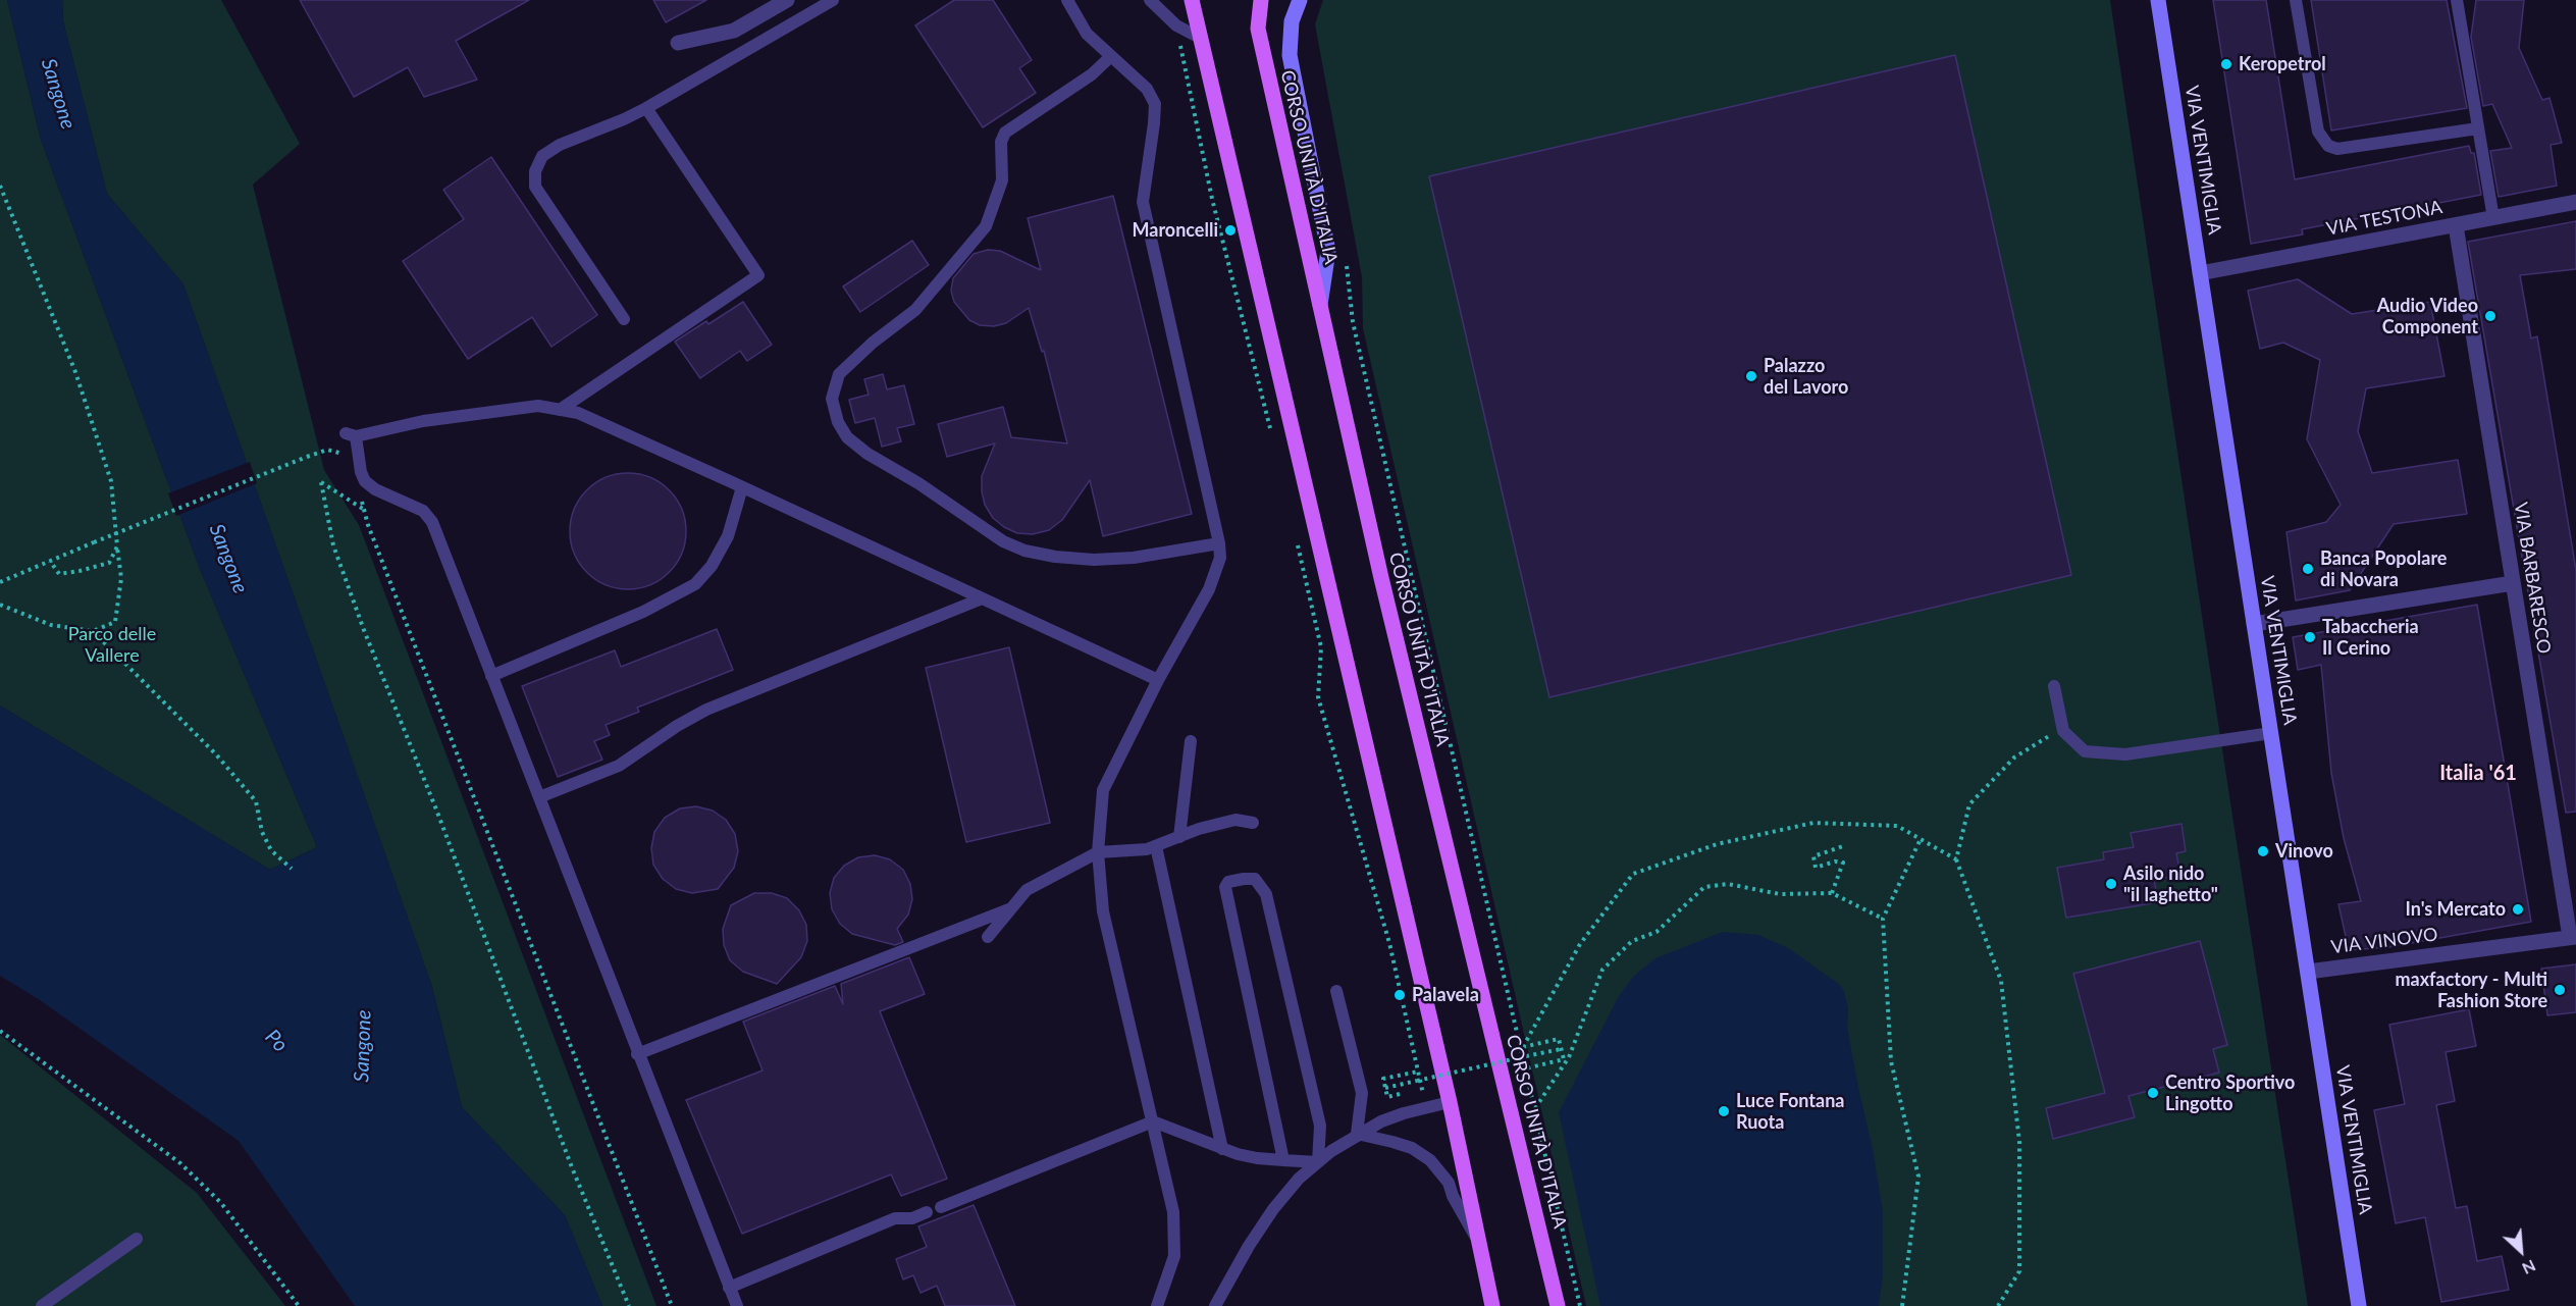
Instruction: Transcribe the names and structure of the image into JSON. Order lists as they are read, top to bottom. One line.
{"streets":{"main road":["CORSO UNITÀ D'ITALIA"],"street":["VIA VENTIMIGLIA","VIA TESTONA","VIA BARBARESCO","VIA VINOVO"]},"crossings":[["VIA VENTIMIGLIA","VIA TESTONA"],["VIA VENTIMIGLIA","VIA VINOVO"],["VIA TESTONA","VIA BARBARESCO"],["VIA BARBARESCO","VIA VINOVO"]],"districts":["Italia '61"],"water":["Sangone","Po"],"parks":["Parco delle Vallere"],"places":["Keropetrol","Maroncelli","Audio Video Component","Palazzo del Lavoro","Banca Popolare di Novara","Tabaccheria Il Cerino","Vinovo","Asilo nido \"il laghetto\"","In's Mercato","maxfactory - Multi Fashion Store","Palavela","Centro Sportivo Lingotto","Luce Fontana Ruota"],"north":"bottom right"}
